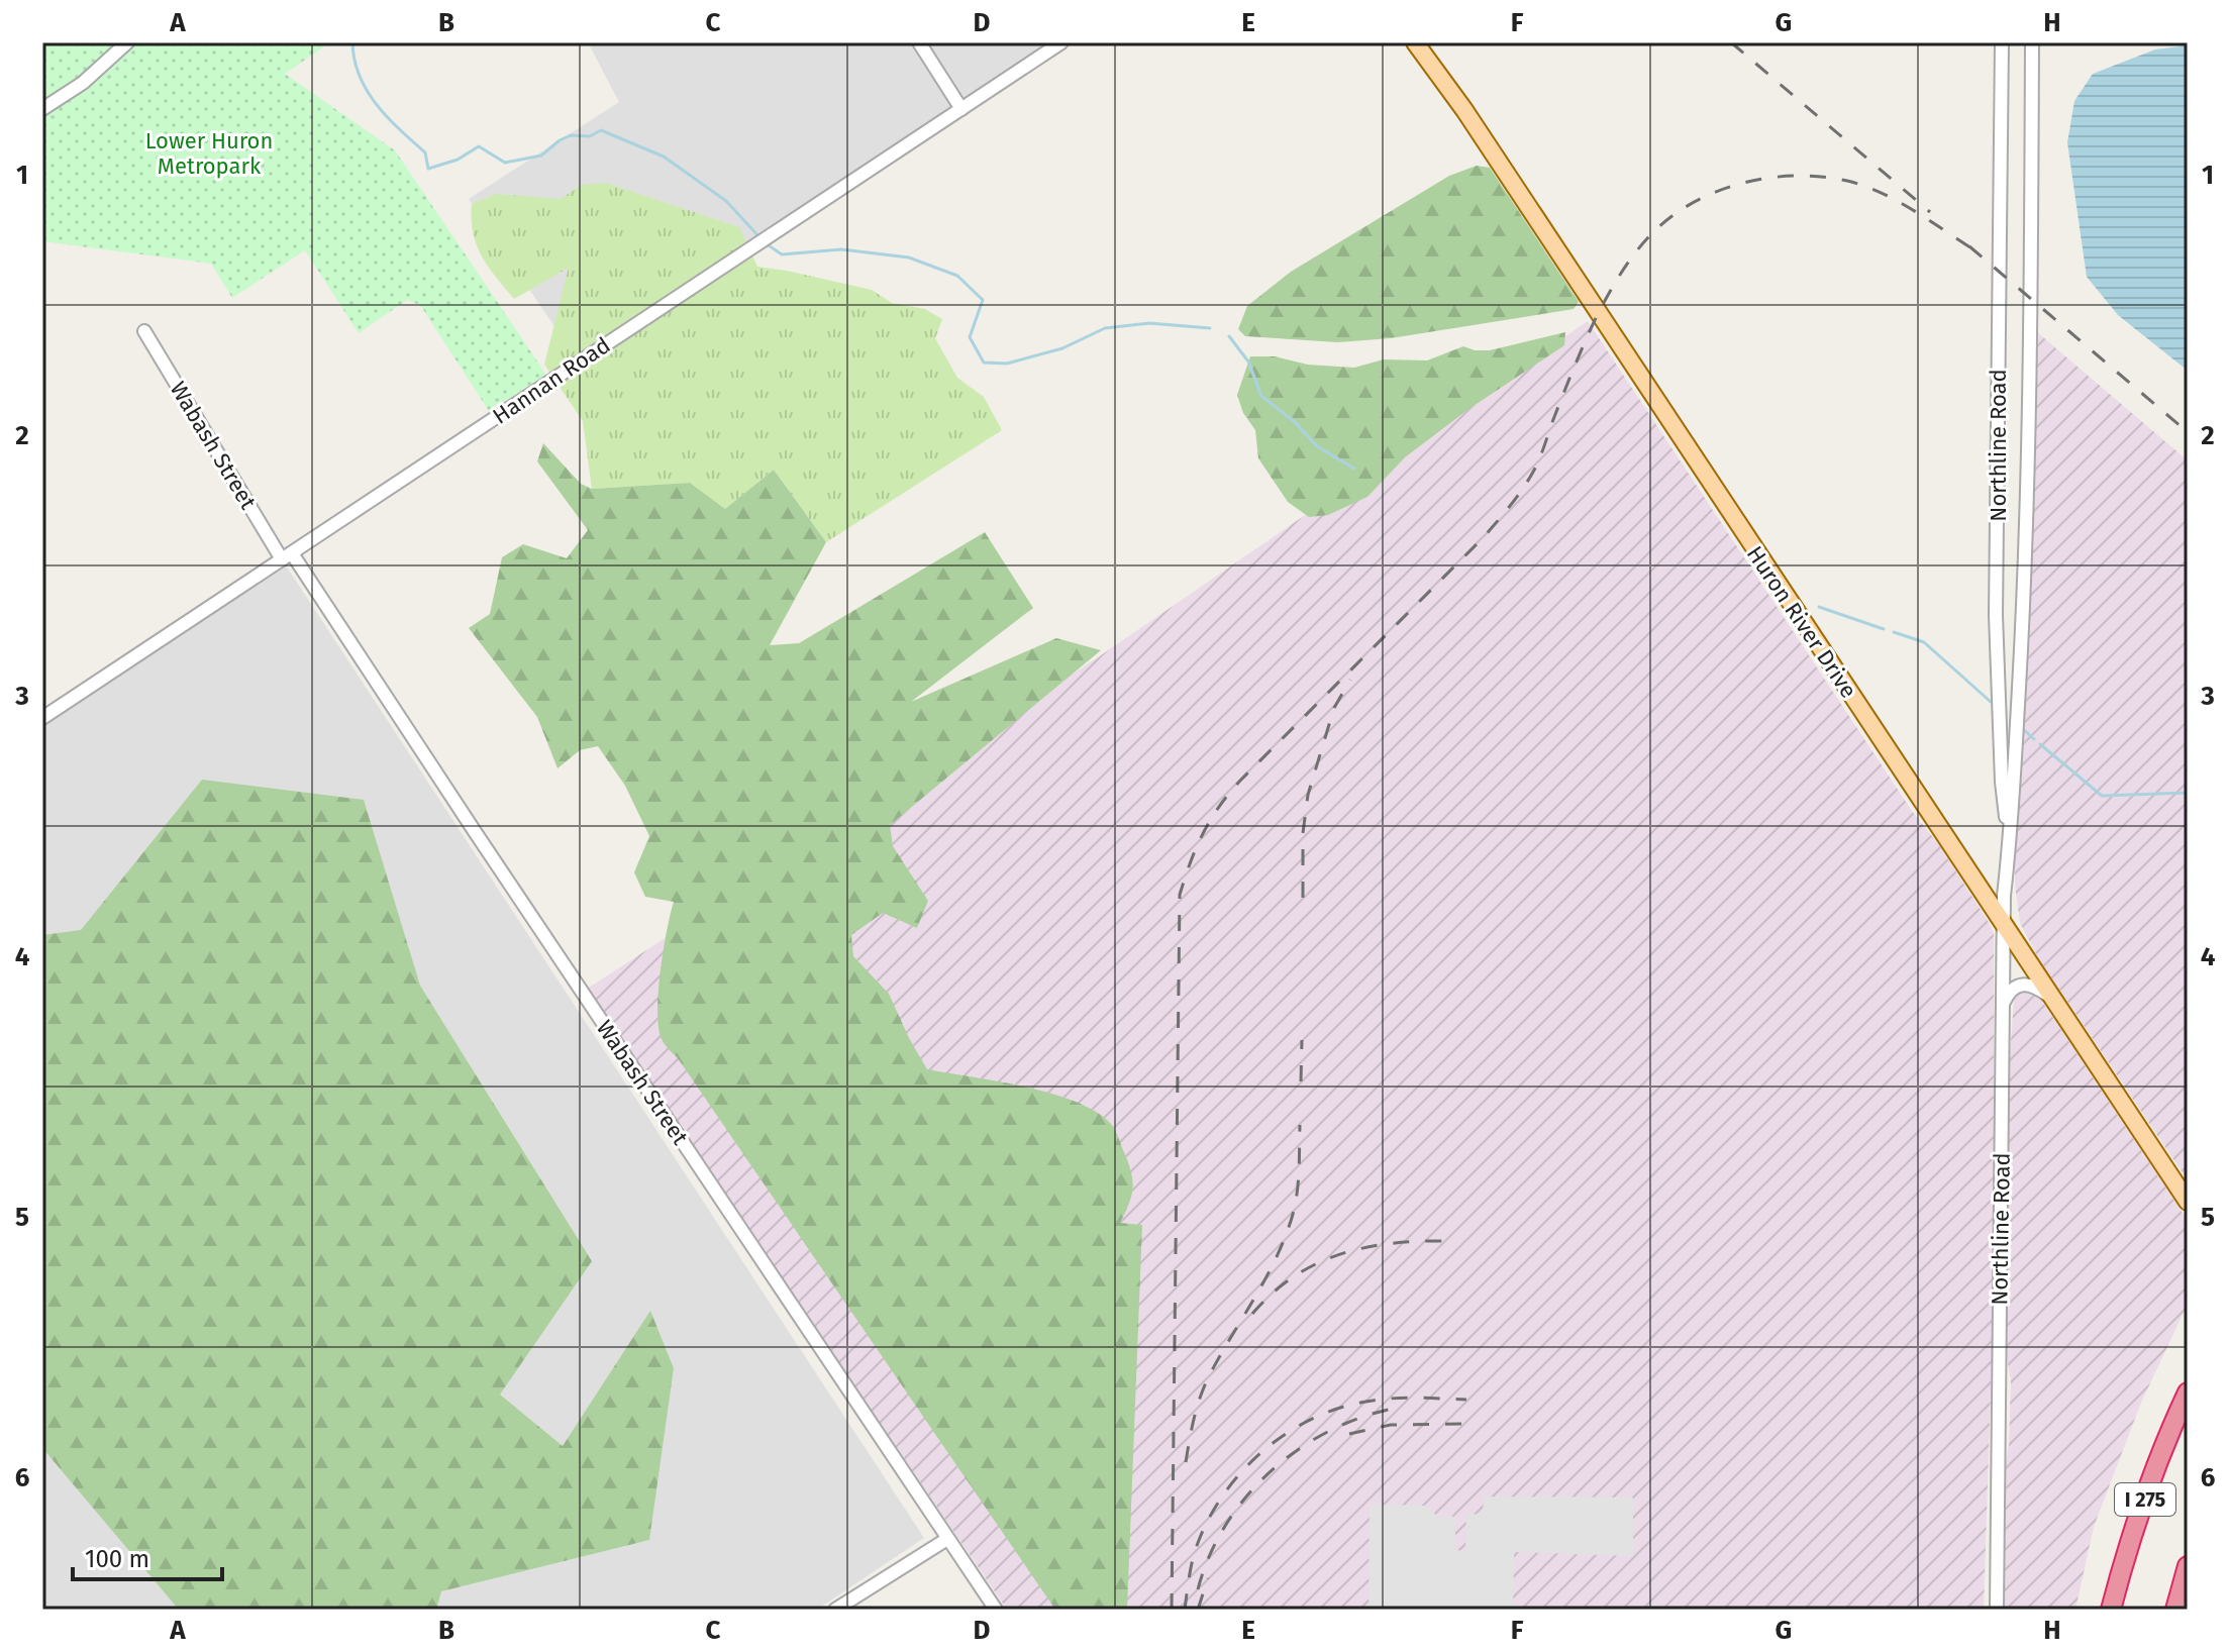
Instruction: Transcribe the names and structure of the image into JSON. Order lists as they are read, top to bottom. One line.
{"streets":{"highway":["I 275"],"main road":["Huron River Drive"],"street":["Hannan Road","Wabash Street","Northline Road"]},"crossings":[["Hannan Road","Wabash Street"],["Northline Road","Huron River Drive"]],"parks":["Lower Huron Metropark"],"scale_bar":"100 m","grid":{"columns":["A","B","C","D","E","F","G","H"],"rows":["1","2","3","4","5","6"]}}
